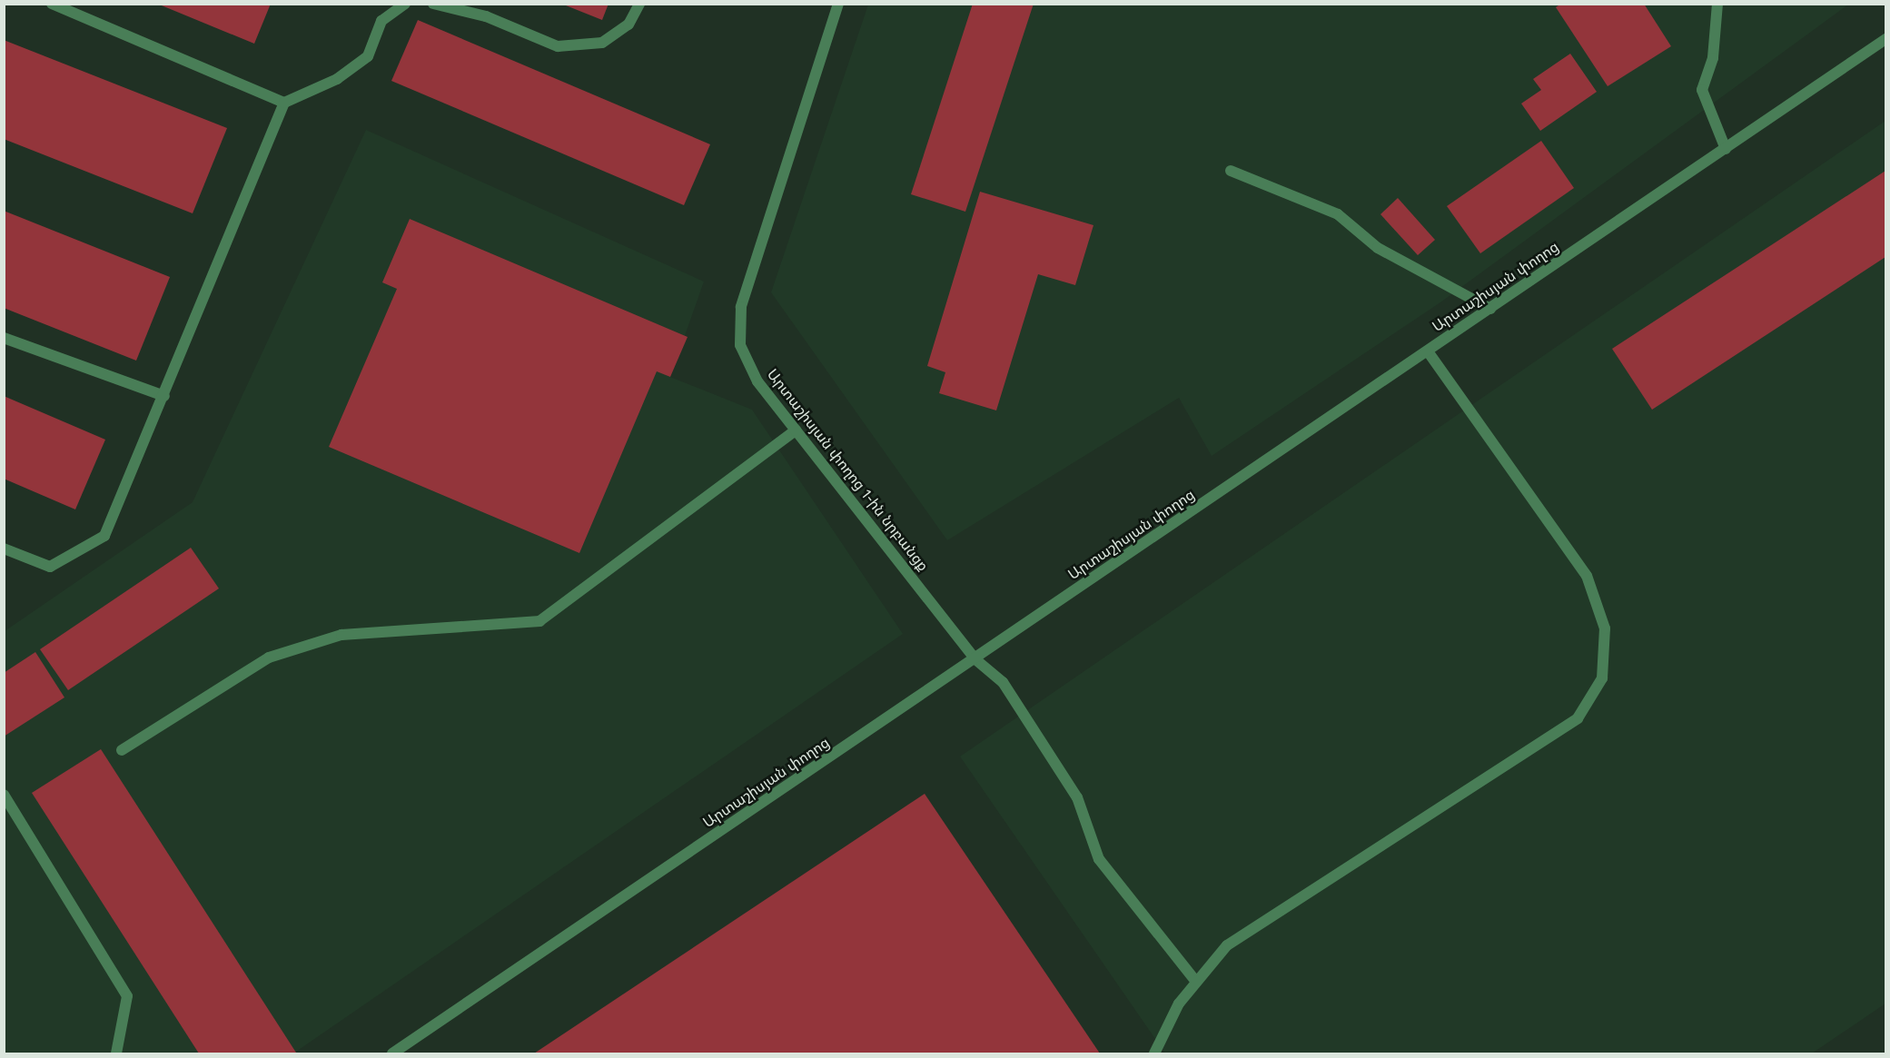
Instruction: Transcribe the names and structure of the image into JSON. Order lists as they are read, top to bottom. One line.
{"streets":{"street":["Արտաշիսյան փողոց","Արտաշիսյան փողոց 1-ին նրբանցք"]},"crossings":[["Արտաշիսյան փողոց","Արտաշիսյան փողոց 1-ին նրբանցք"]]}
